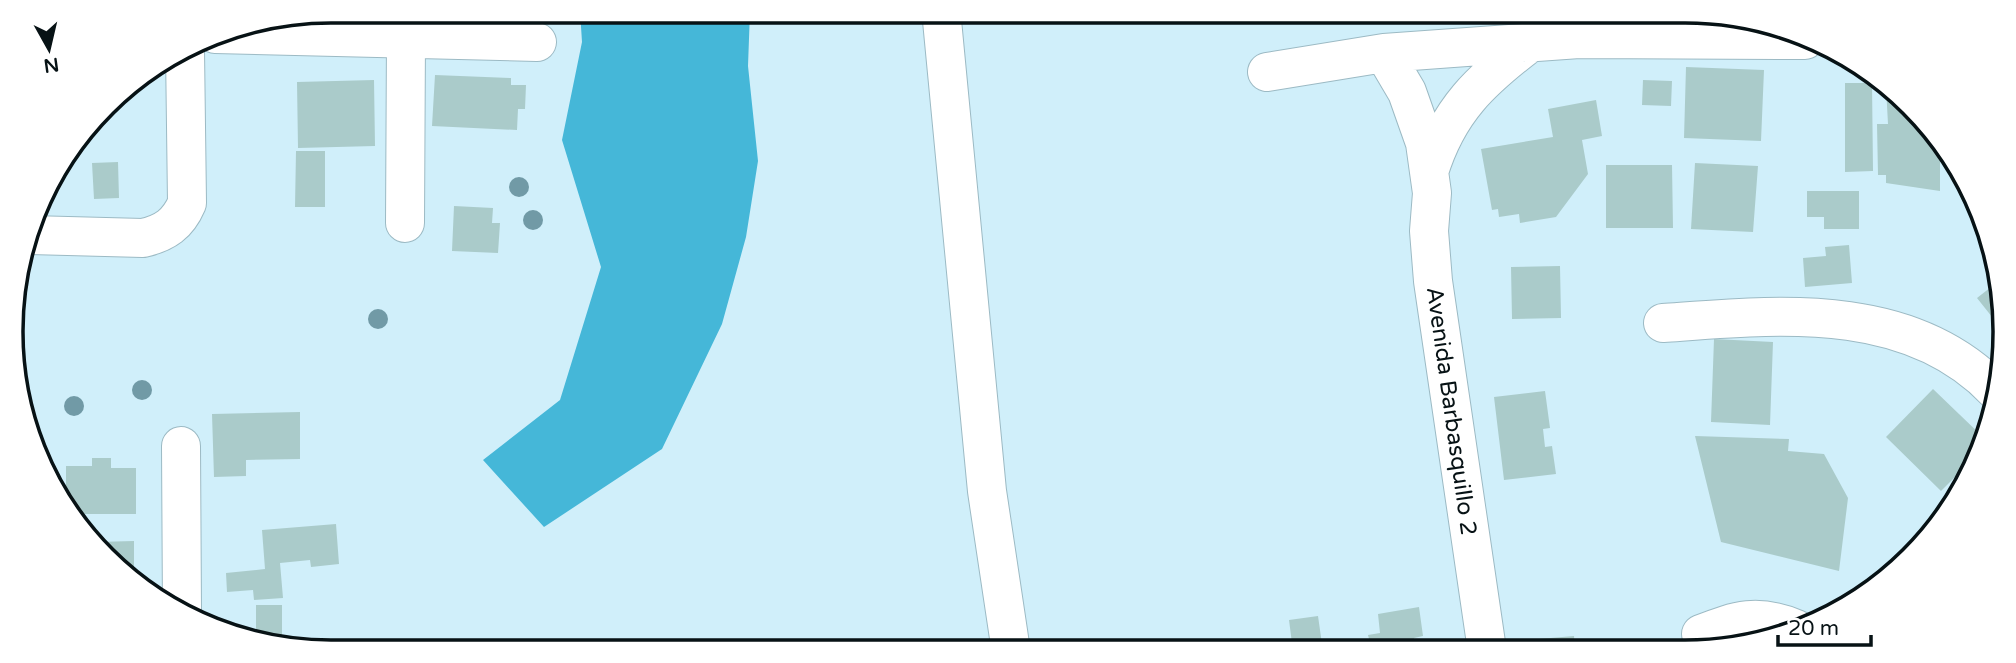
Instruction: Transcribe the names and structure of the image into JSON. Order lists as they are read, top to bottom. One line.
{"streets":{"street":["Avenida Barbasquillo 2"]},"scale_bar":"20 m","north":"bottom"}
